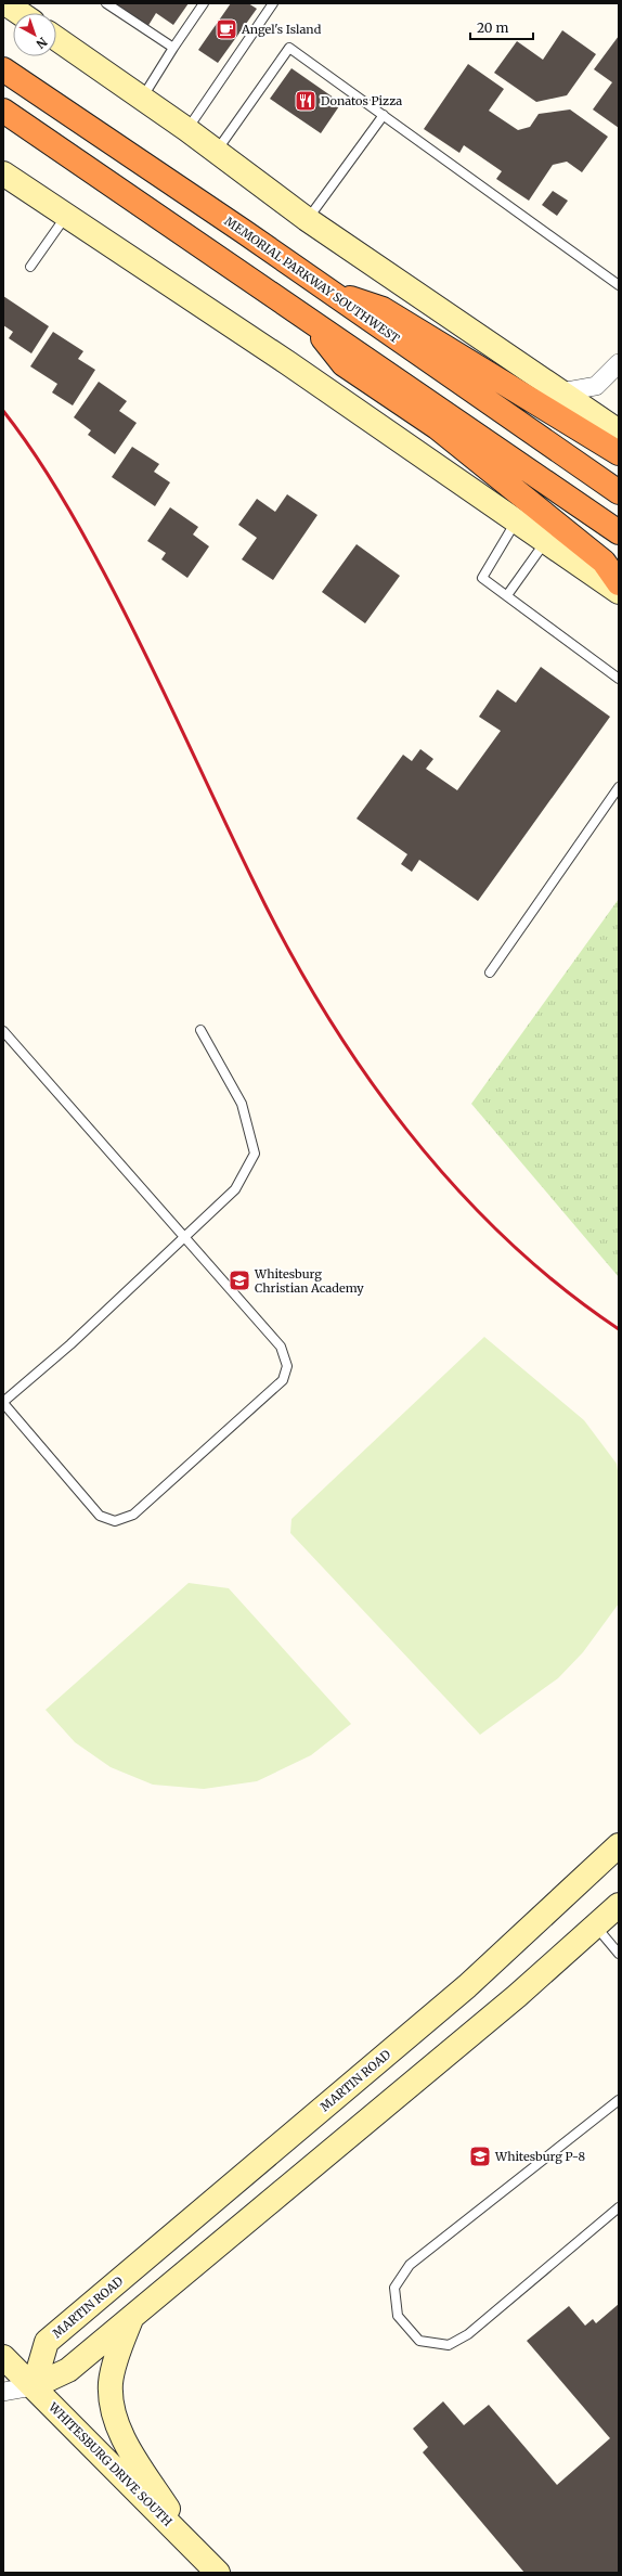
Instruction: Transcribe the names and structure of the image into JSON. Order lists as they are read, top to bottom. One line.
{"streets":{"highway":["MEMORIAL PARKWAY SOUTHWEST"],"main road":["MARTIN ROAD","WHITESBURG DRIVE SOUTH"]},"crossings":[["MARTIN ROAD","WHITESBURG DRIVE SOUTH"]],"places":{"cafe":["Angel's Island"],"restaurant":["Donatos Pizza"],"school or university":["Whitesburg Christian Academy","Whitesburg P-8"]},"scale_bar":"20 m","north":"bottom right"}
